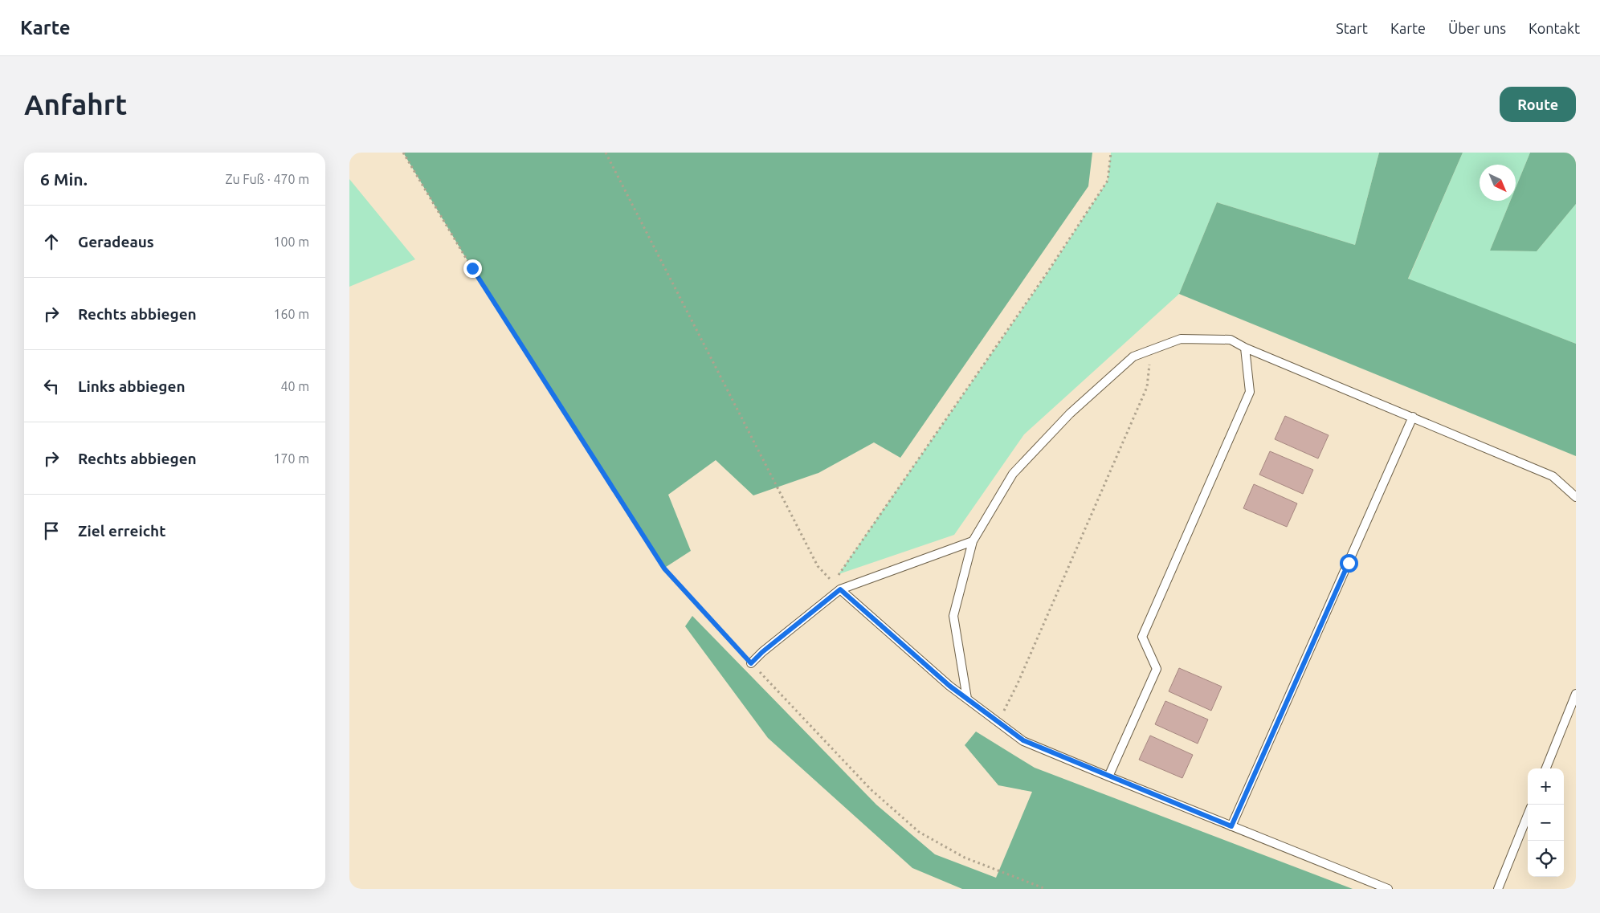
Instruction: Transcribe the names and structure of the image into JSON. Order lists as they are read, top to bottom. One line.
{"north":"bottom right","page":{"header":"Karte","nav":["Start","Karte","Über uns","Kontakt"],"buttons":"Route","title":"Anfahrt","heading":["6 Min.","Zu Fuß · 470 m"],"list":[["Geradeaus","100 m"],["Rechts abbiegen","160 m"],["Links abbiegen","40 m"],["Rechts abbiegen","170 m"],"Ziel erreicht"],"map_buttons":["+","−"]}}
